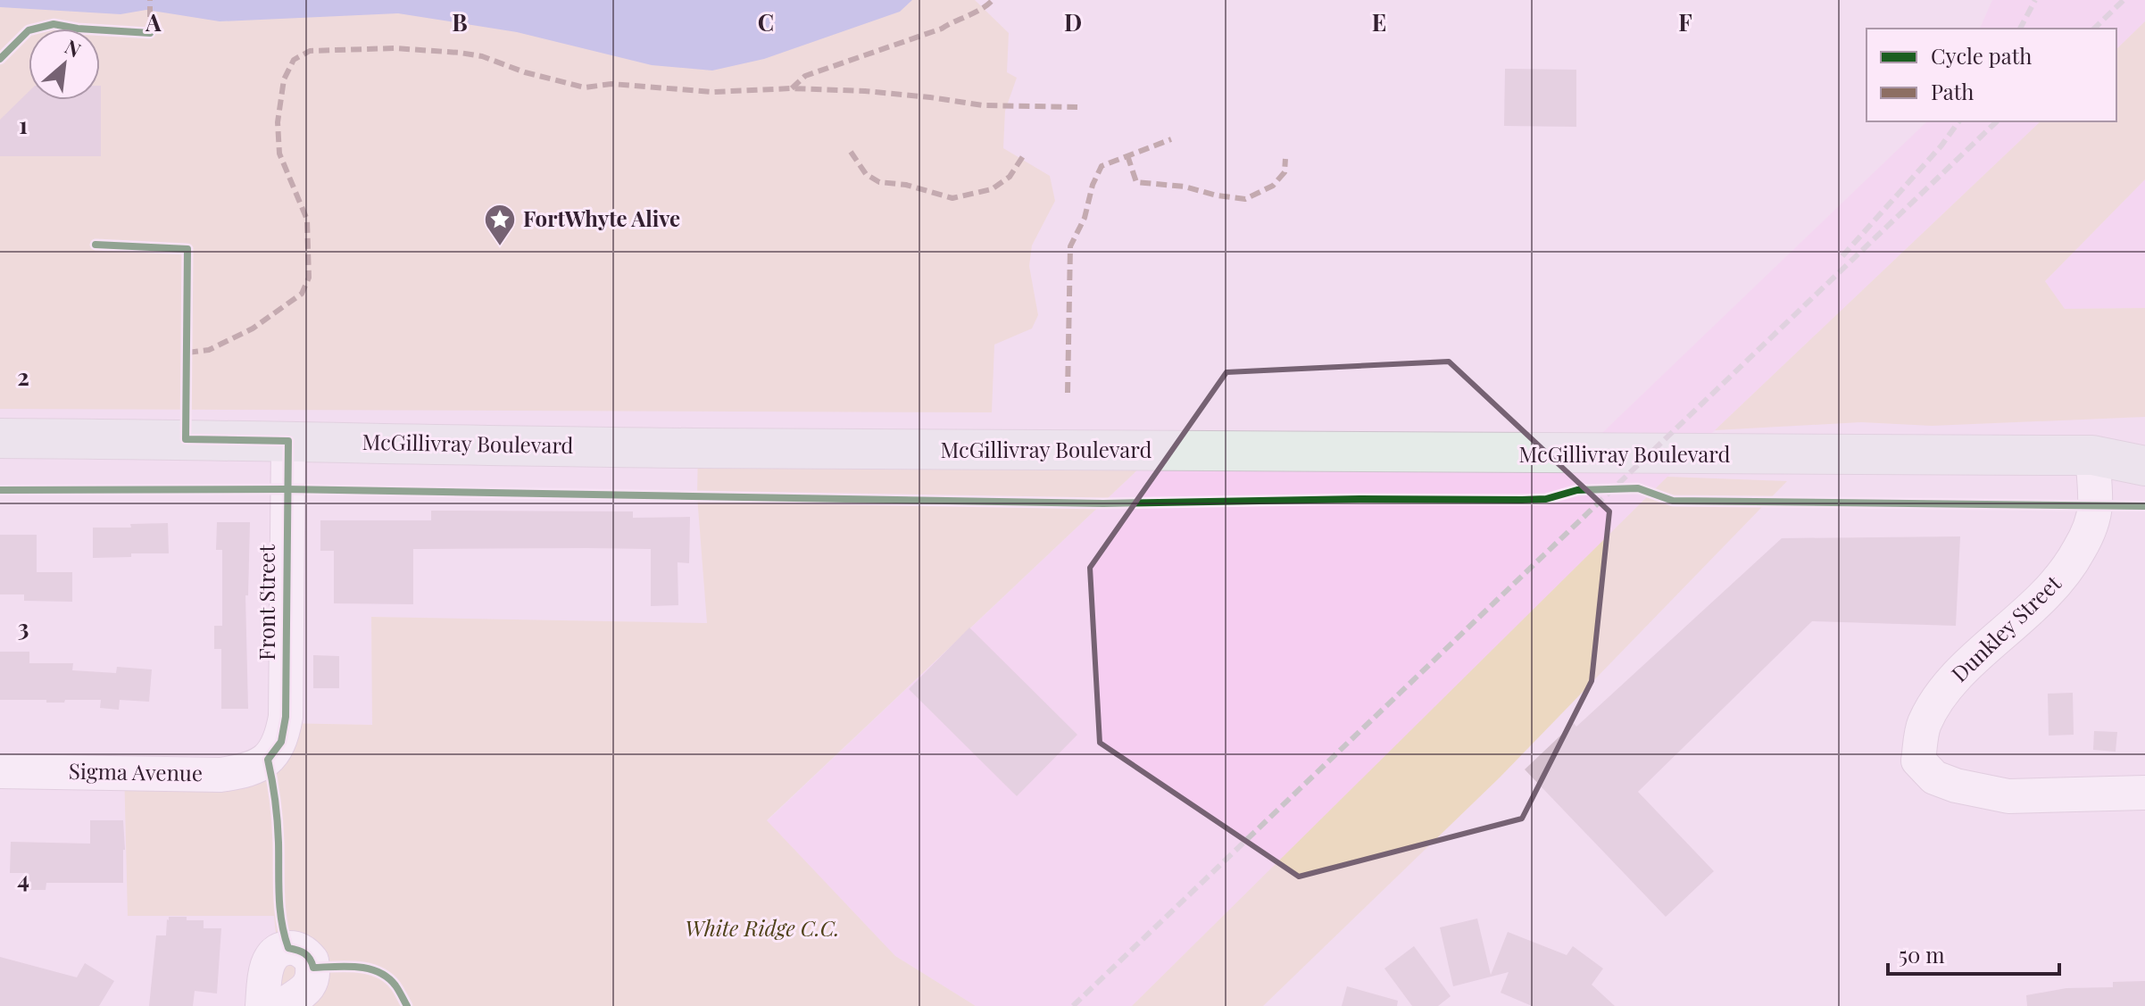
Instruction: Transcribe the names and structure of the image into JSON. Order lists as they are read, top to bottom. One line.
{"streets":{"main road":["McGillivray Boulevard"],"street":["Front Street","Dunkley Street","Sigma Avenue"]},"crossings":[["McGillivray Boulevard","Front Street"],["McGillivray Boulevard","Dunkley Street"],["Front Street","Sigma Avenue"]],"parks":["White Ridge C.C."],"places":{"place":["FortWhyte Alive"]},"legend":["Cycle path","Path"],"scale_bar":"50 m","north":"top right","grid":{"columns":["A","B","C","D","E","F"],"rows":["1","2","3","4"]}}
